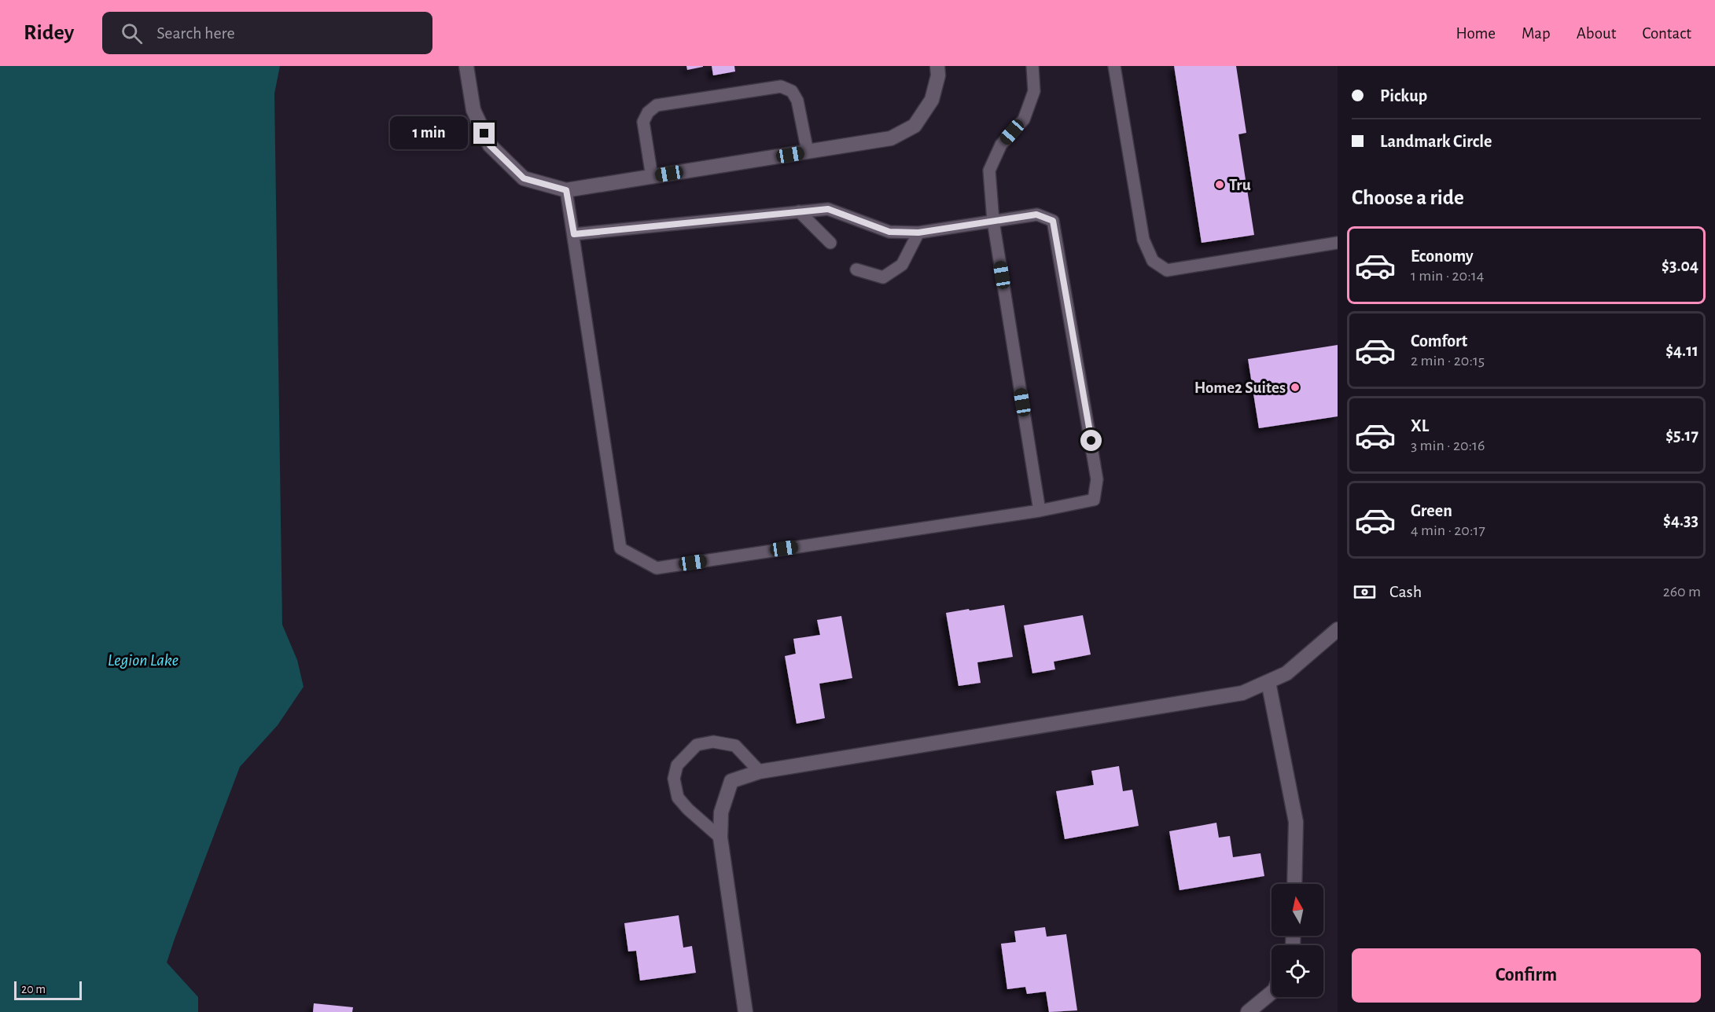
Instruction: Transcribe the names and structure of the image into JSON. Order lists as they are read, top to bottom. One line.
{"water":["Legion Lake"],"places":["Tru","Home2 Suites"],"scale_bar":"20 m","north":"top","page":{"header":"Ridey","search":"Search here","nav":["Home","Map","About","Contact"],"banner":["Pickup","Landmark Circle"],"bubble":"1 min","heading":"Choose a ride","list":[{"name":"Economy","note":"1 min · 20:14","value":"$3.04"},{"name":"Comfort","note":"2 min · 20:15","value":"$4.11"},{"name":"XL","note":"3 min · 20:16","value":"$5.17"},{"name":"Green","note":"4 min · 20:17","value":"$4.33"}],"pay":["Cash","260 m"],"buttons":"Confirm","scale":"20 m"}}
